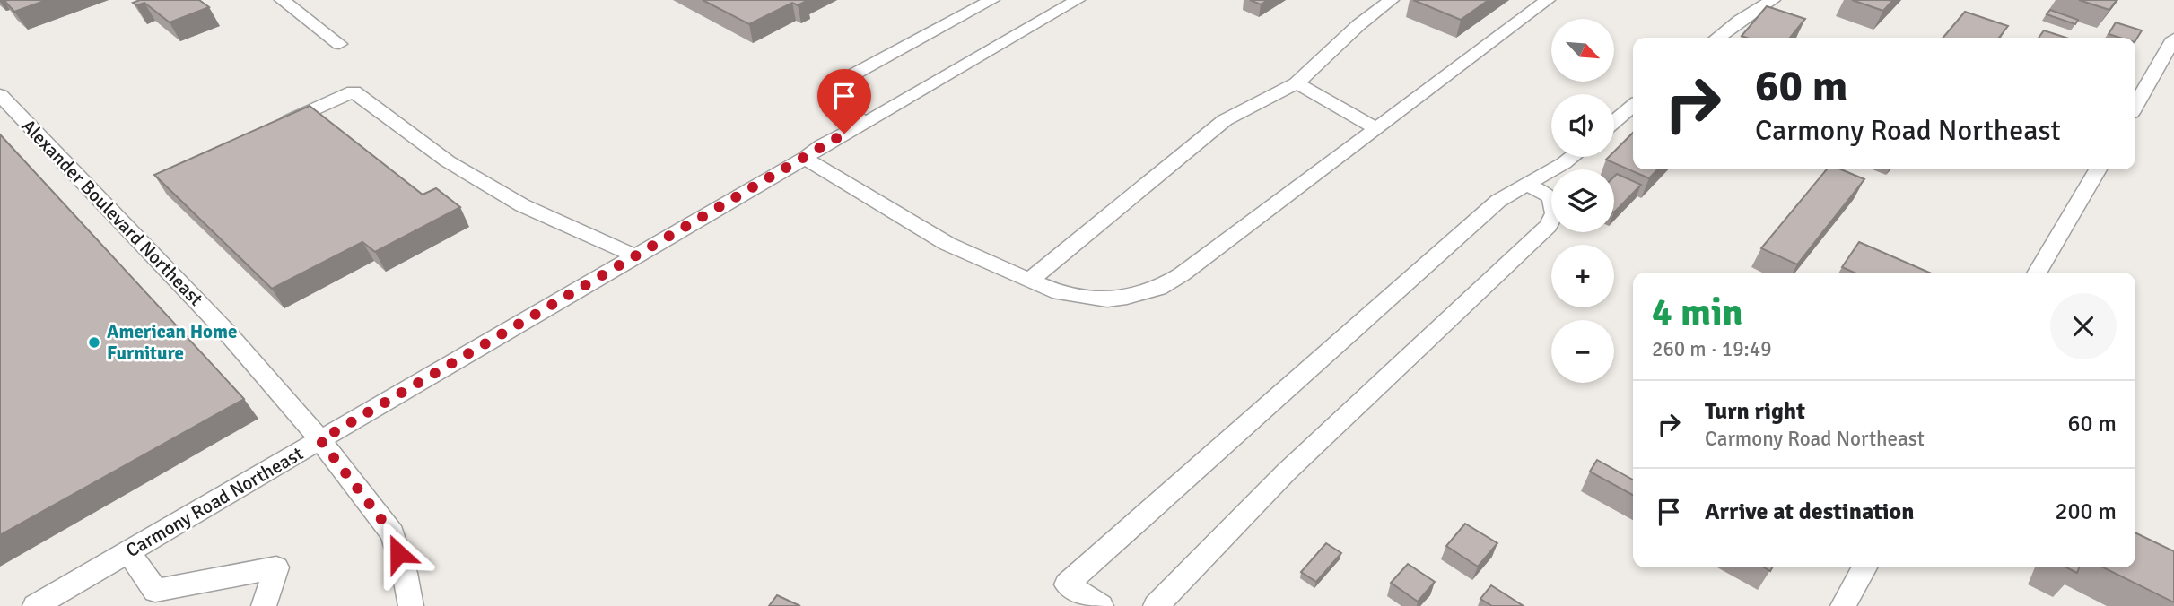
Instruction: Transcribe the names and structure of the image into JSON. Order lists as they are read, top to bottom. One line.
{"streets":{"street":["Alexander Boulevard Northeast","Carmony Road Northeast"]},"crossings":[["Alexander Boulevard Northeast","Carmony Road Northeast"]],"places":["American Home Furniture"],"north":"bottom right","page":{"map_buttons":["+","−"],"turn":["60 m","Carmony Road Northeast"],"heading":["4 min","260 m · 19:49"],"list":[{"name":"Turn right","note":"Carmony Road Northeast","value":"60 m"},{"name":"Arrive at destination","value":"200 m"}]}}
